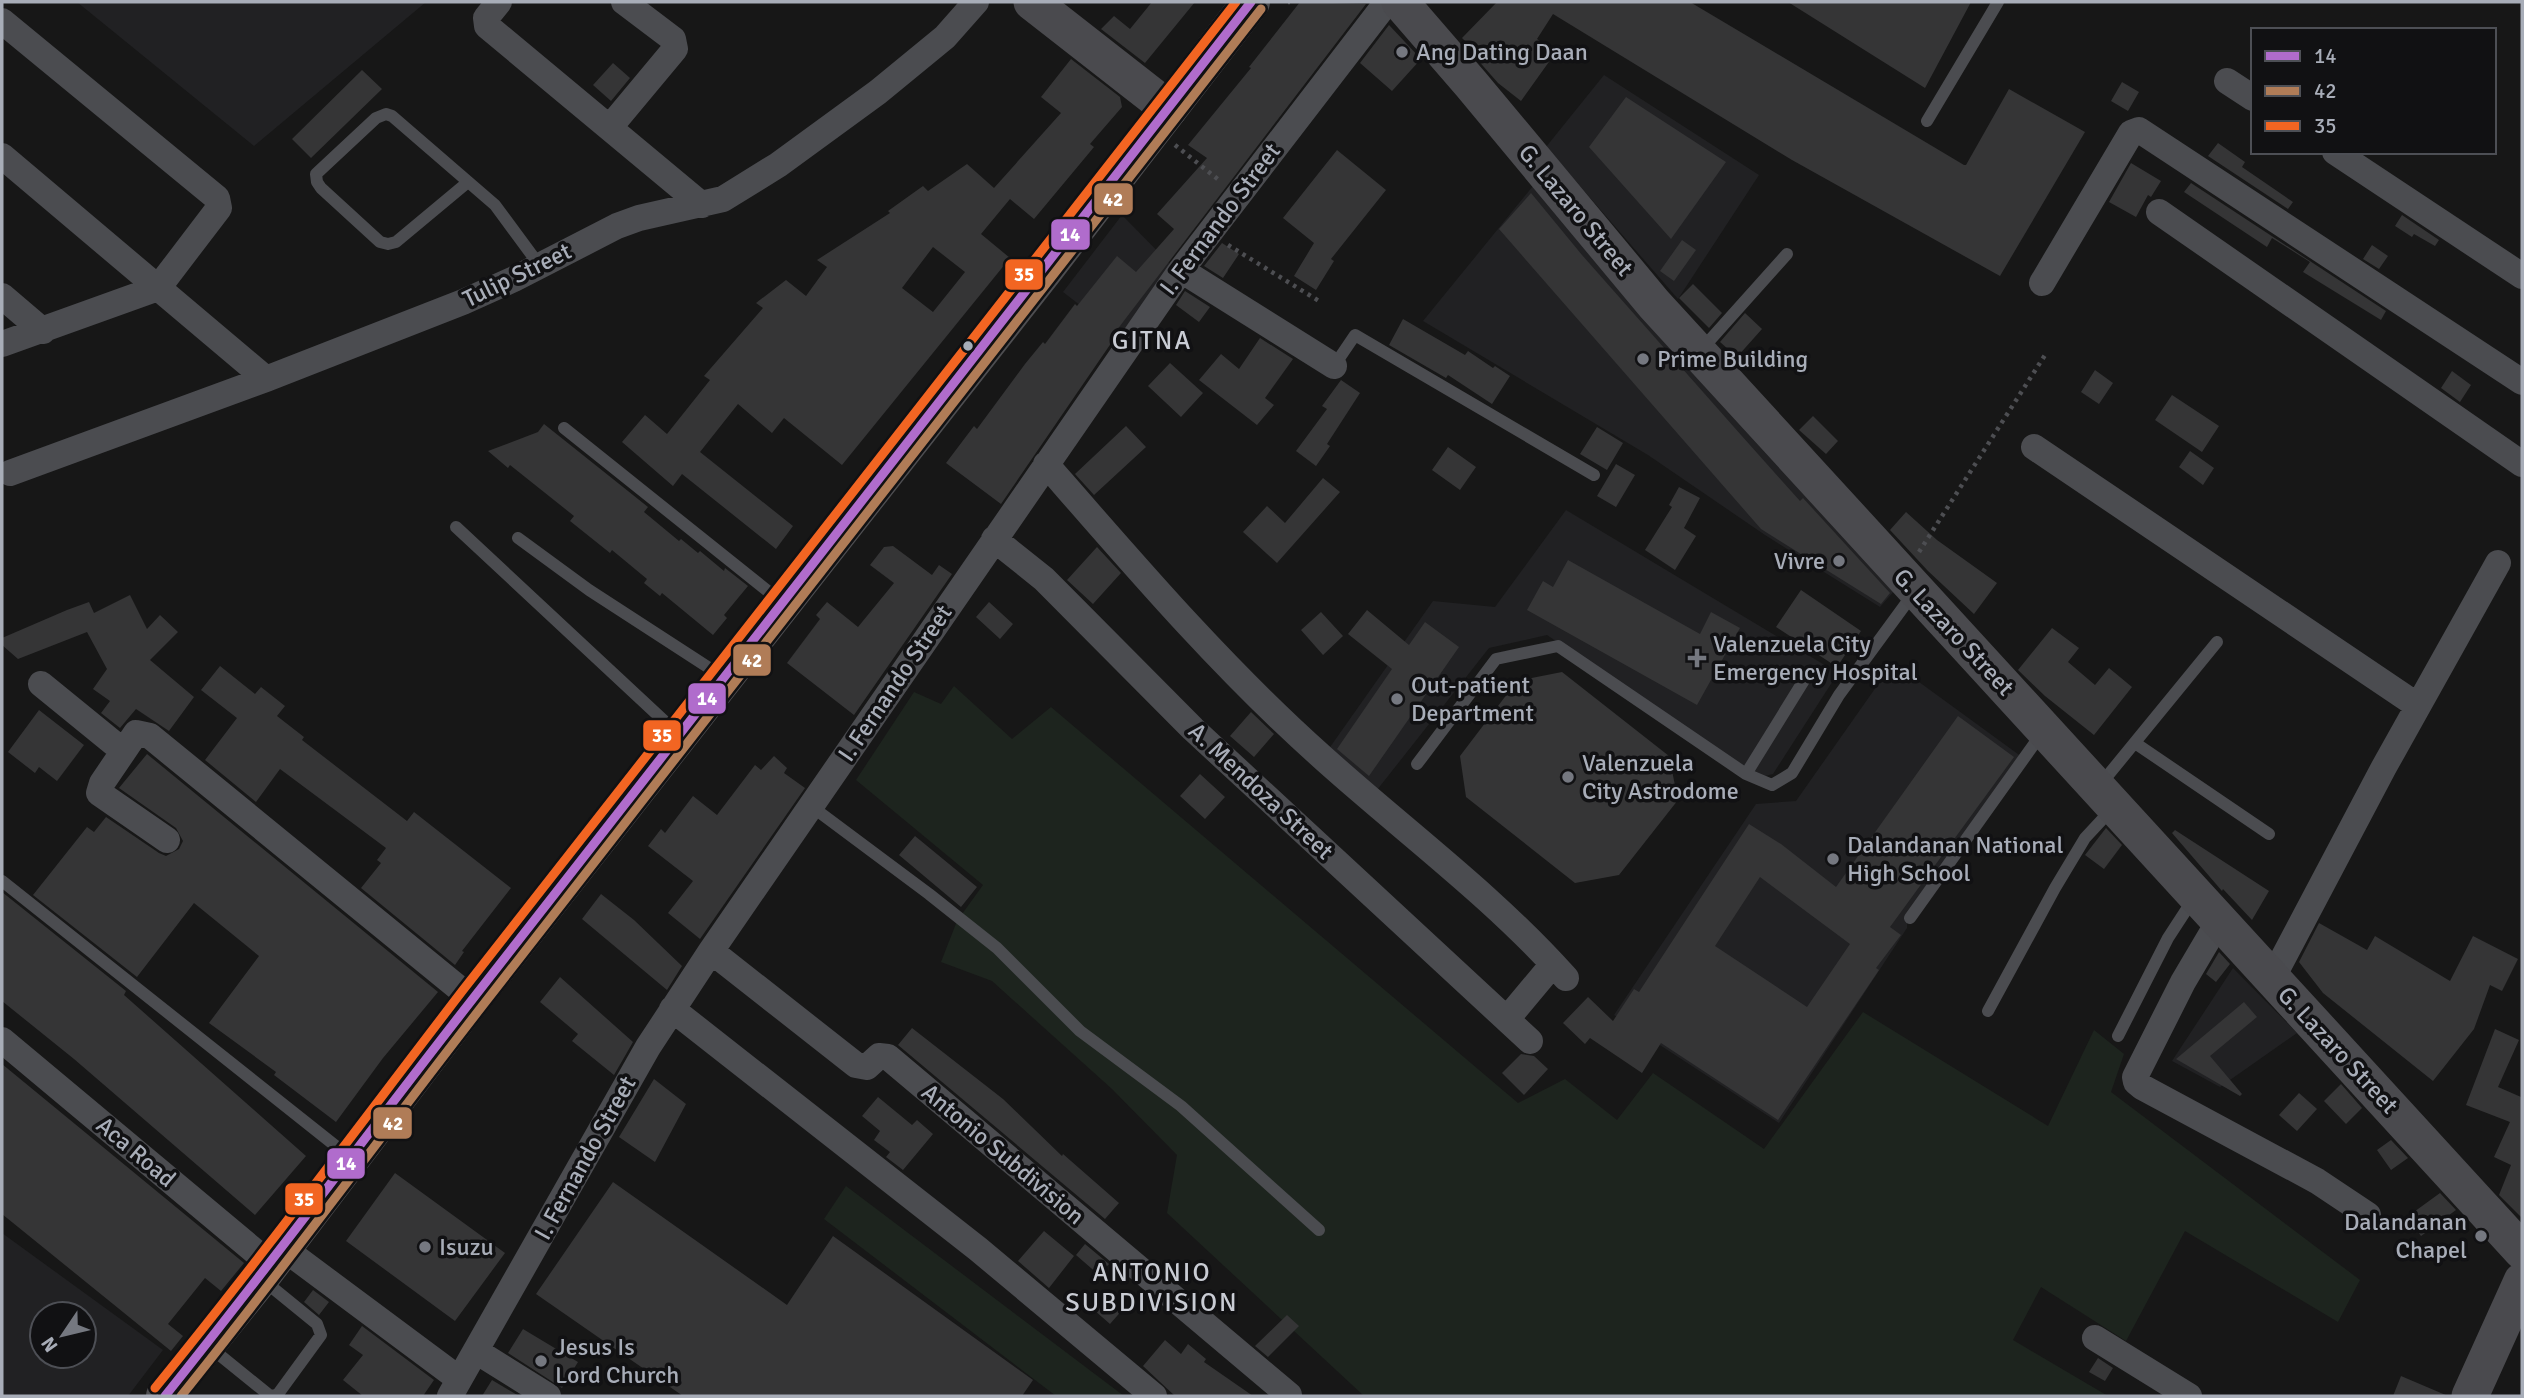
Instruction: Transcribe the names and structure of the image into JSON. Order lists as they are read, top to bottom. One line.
{"streets":{"street":["G. Lazaro Street","I. Fernando Street","Tulip Street","A. Mendoza Street","Aca Road","Antonio Subdivision"]},"crossings":[["I. Fernando Street","A. Mendoza Street"],["I. Fernando Street","Aca Road"],["I. Fernando Street","Antonio Subdivision"]],"districts":["GITNA","ANTONIO SUBDIVISION"],"places":{"other":["Ang Dating Daan","Prime Building","Vivre","Out-patient Department","Valenzuela City Astrodome","Dalandanan National High School","Dalandanan Chapel","Isuzu","Jesus Is Lord Church"],"health":["Valenzuela City Emergency Hospital"]},"lines":["transit line 14","transit line 35","transit line 42"],"legend":["14","42","35"],"north":"bottom left"}
